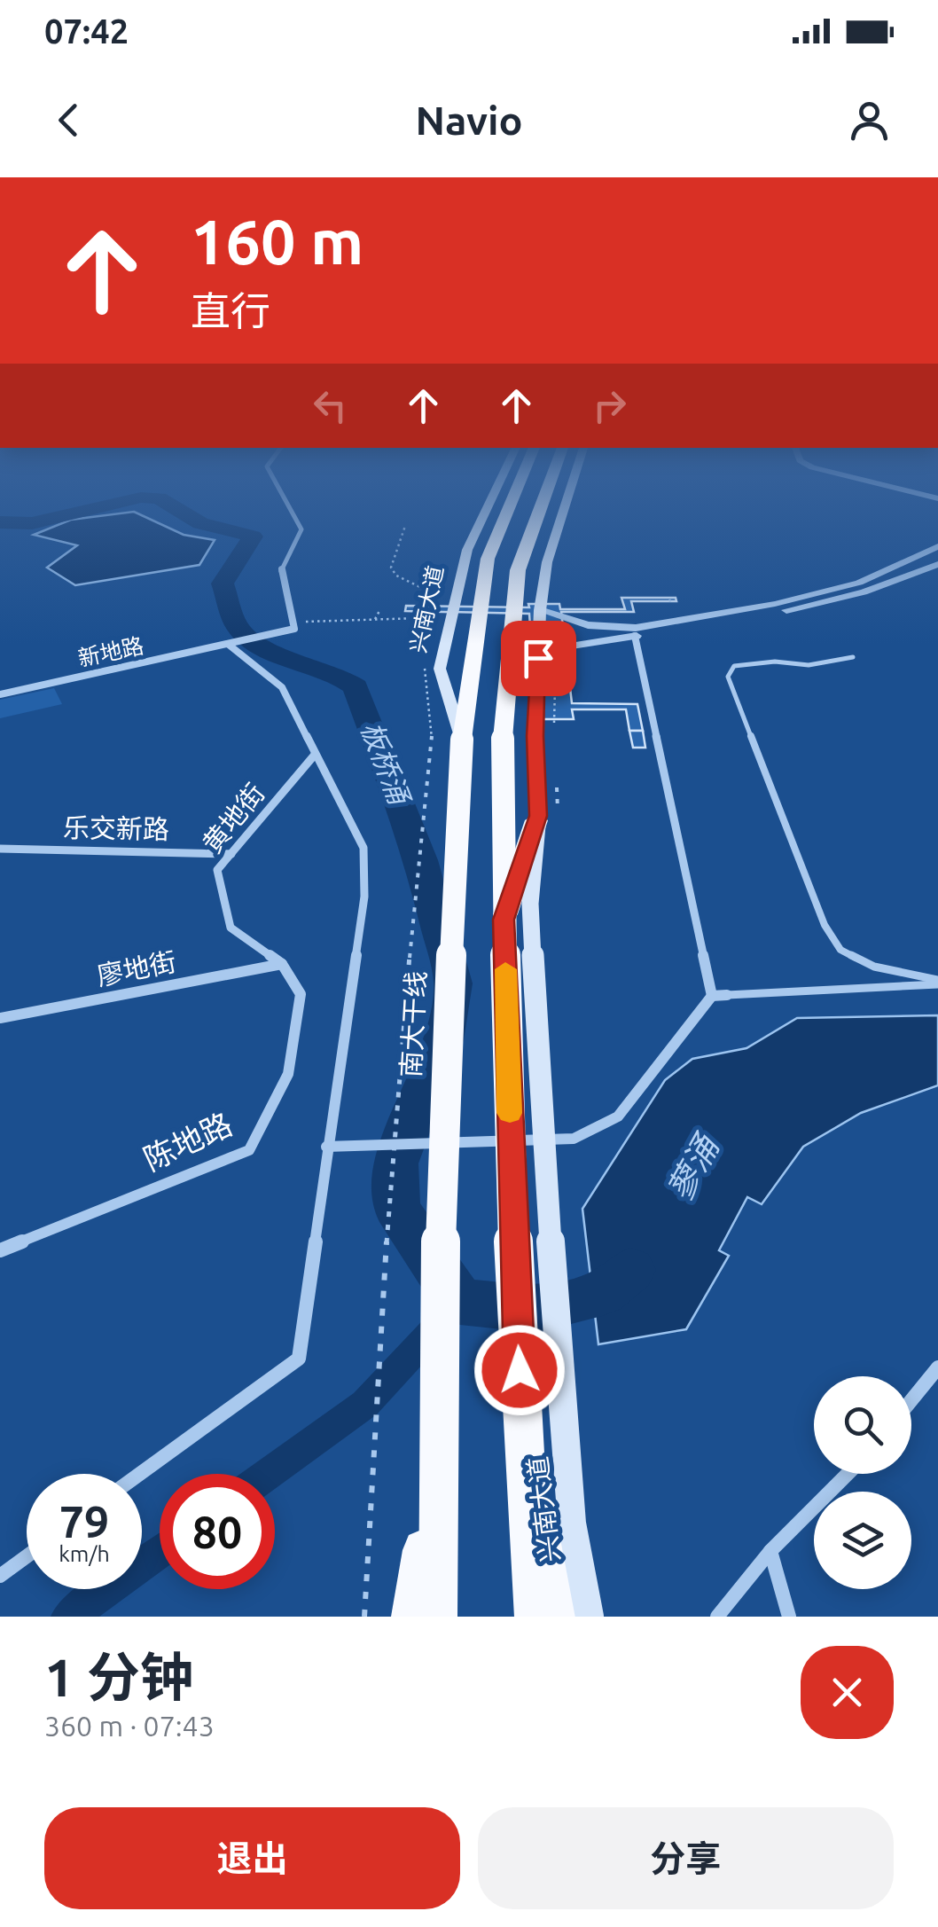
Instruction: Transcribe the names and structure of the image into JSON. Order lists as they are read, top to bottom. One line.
{"streets":{"highway":["南大干线"],"main road":["兴南大道"],"street":["新地路","黄地街","乐交新路","廖地街","陈地路"]},"crossings":[["兴南大道","南大干线"],["黄地街","乐交新路"],["黄地街","廖地街"],["黄地街","陈地路"]],"water":["板桥涌","蓼涌"],"page":{"status":"07:42","header":"Navio","turn":["160 m","直行"],"speed":"79 km/h","limit":"80","heading":["1 分钟","360 m · 07:43"],"buttons":["退出","分享"]}}
